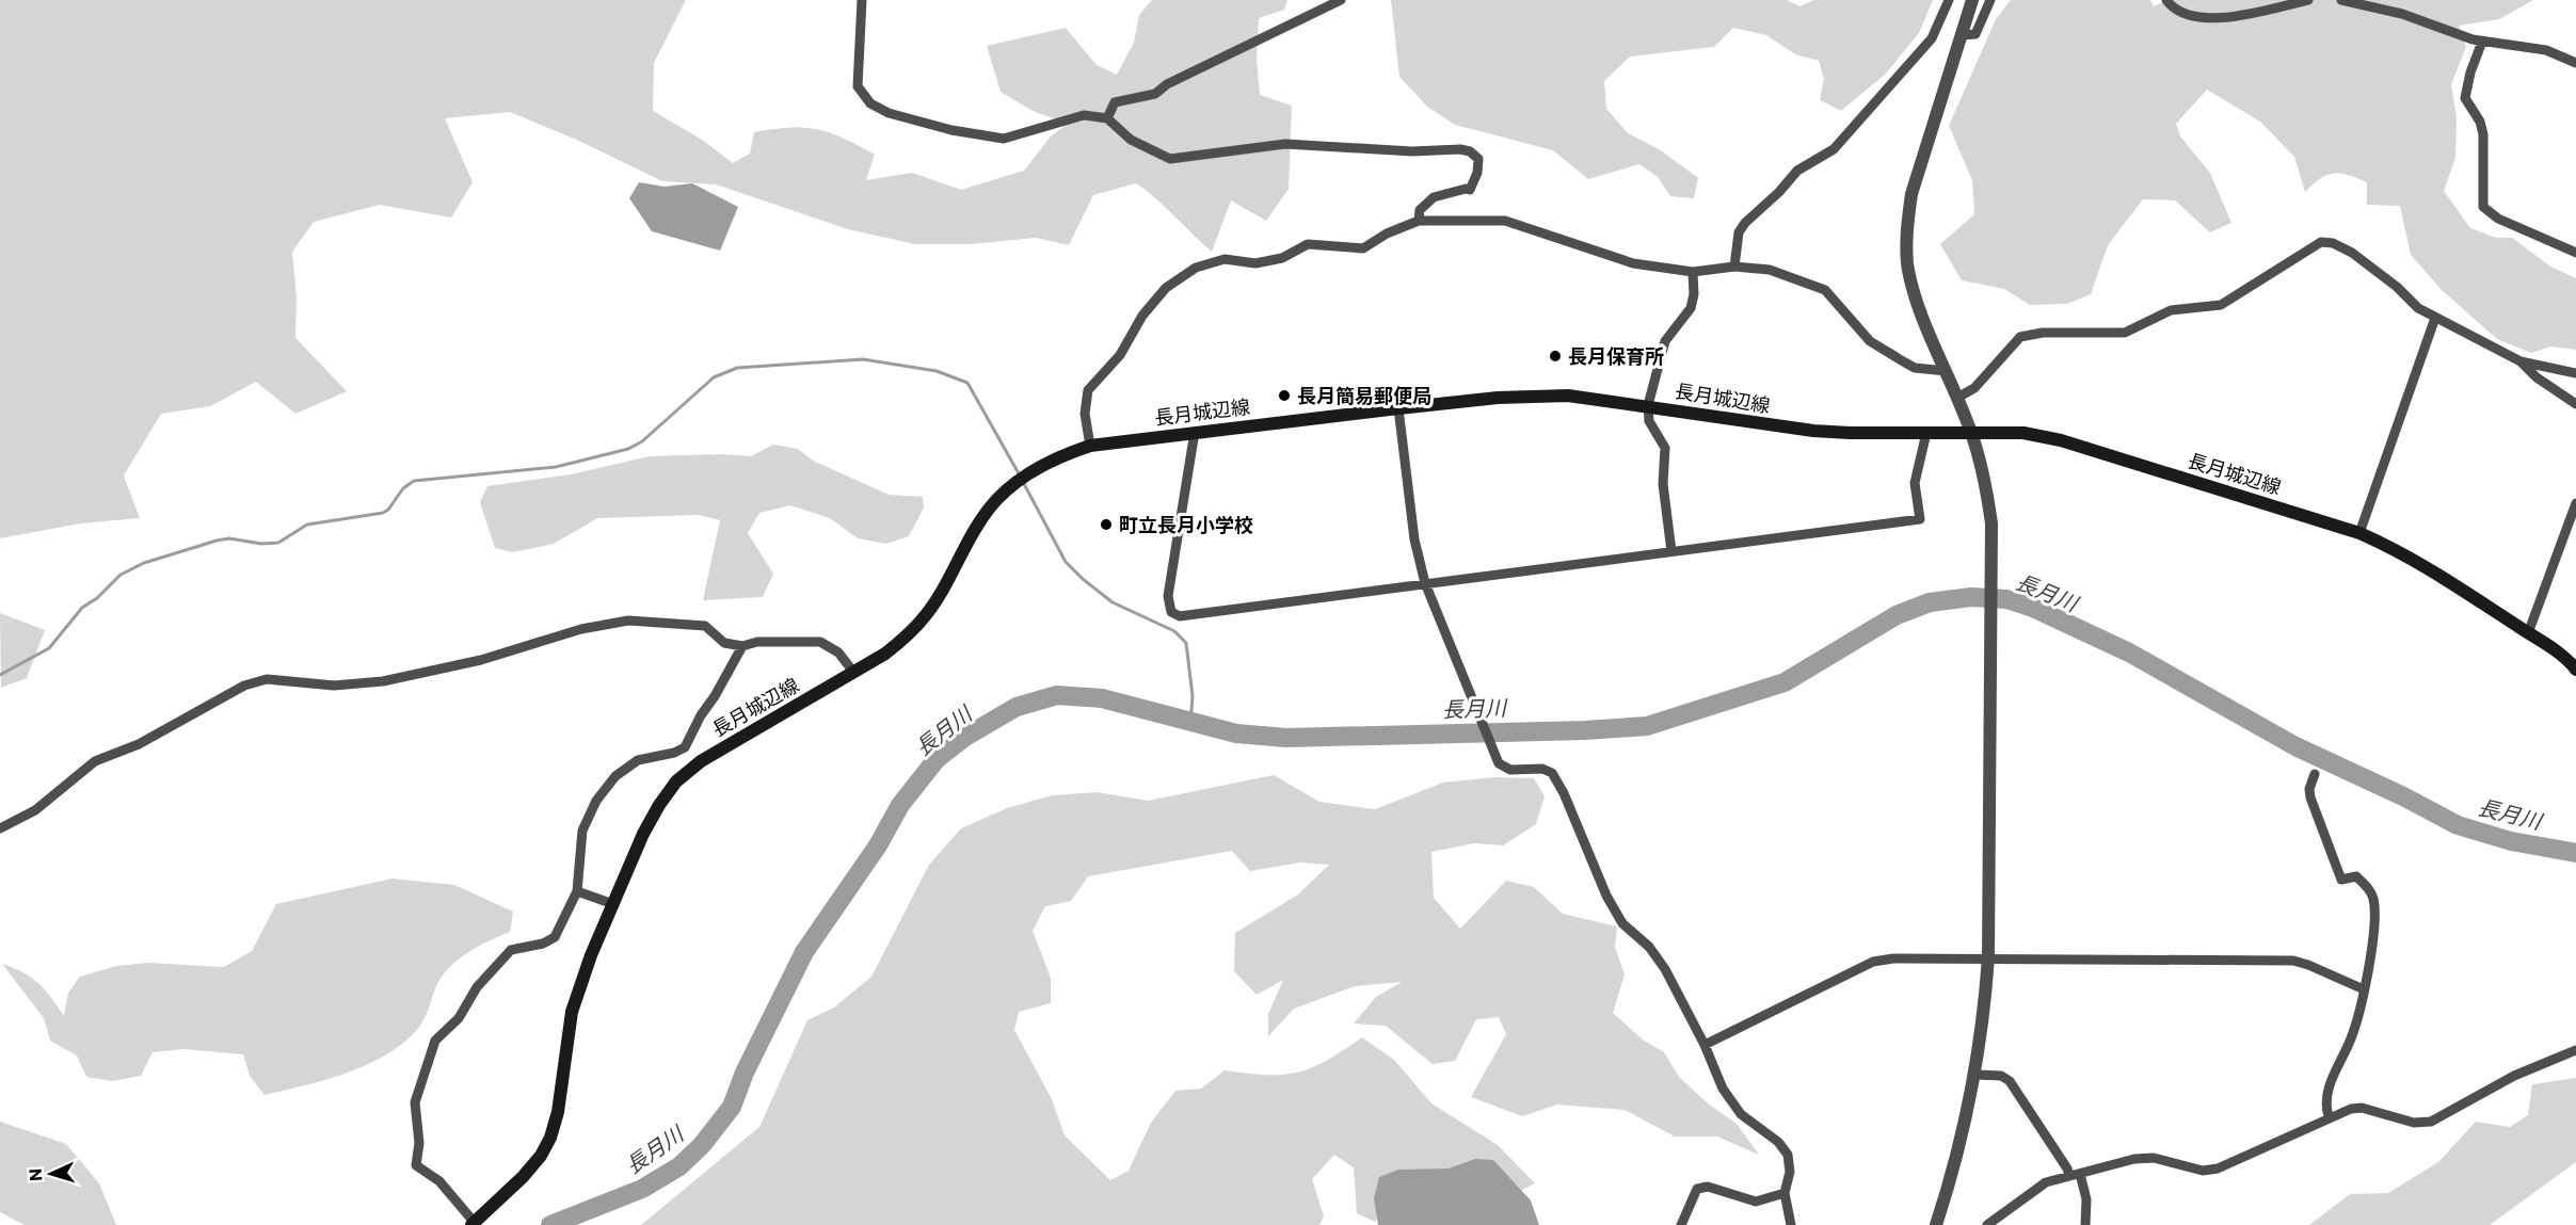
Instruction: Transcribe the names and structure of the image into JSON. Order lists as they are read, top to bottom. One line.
{"streets":{"main road":["長月城辺線"]},"water":["長月川"],"places":["長月保育所","長月簡易郵便局","町立長月小学校"],"north":"left"}
